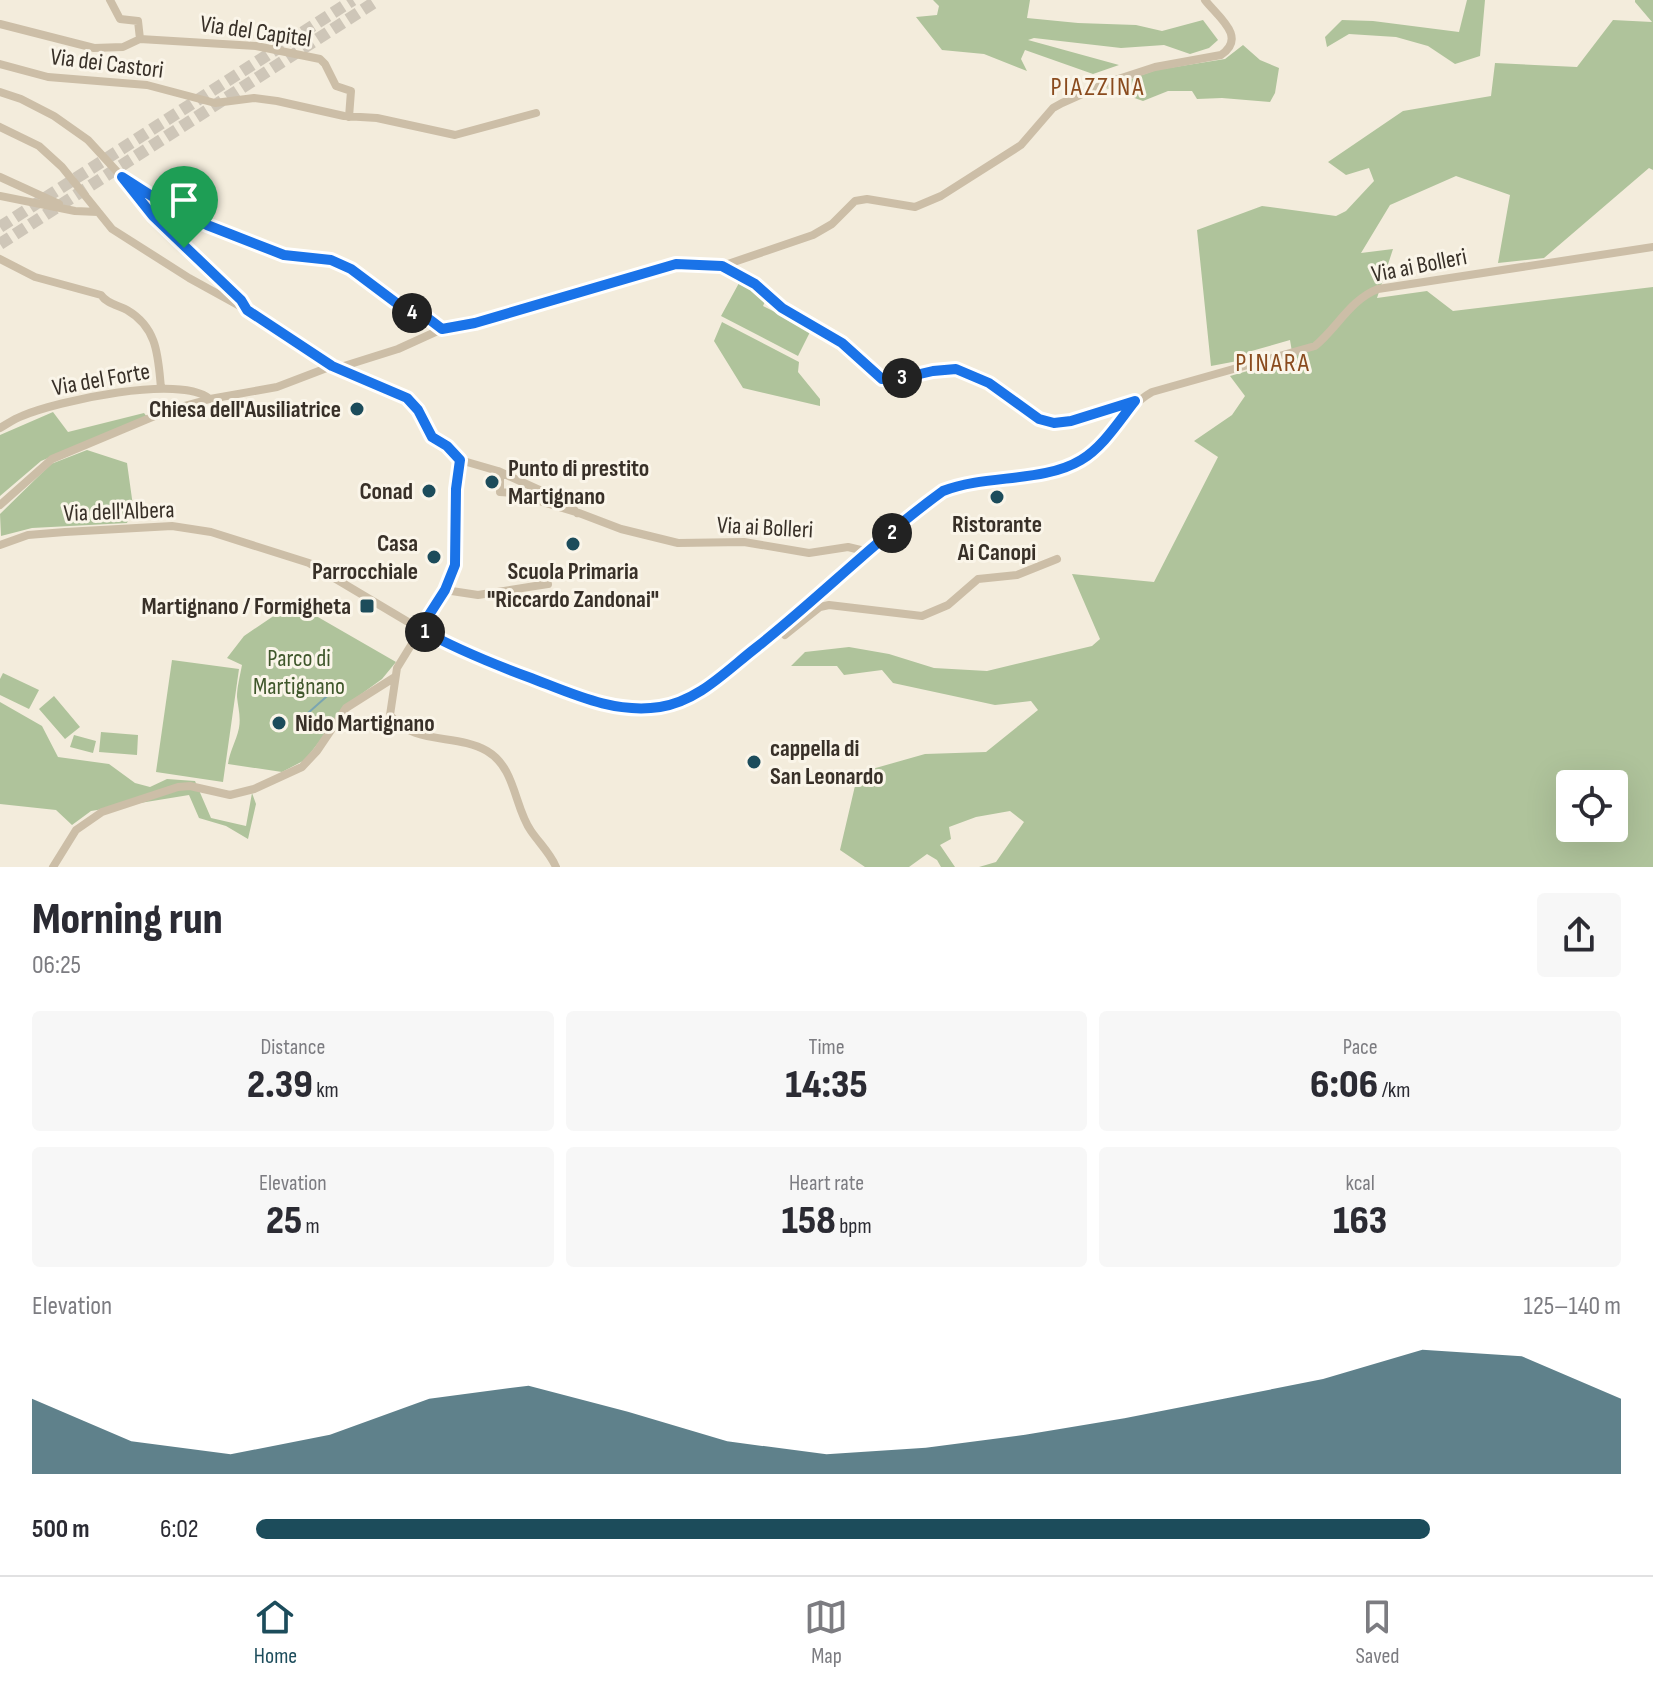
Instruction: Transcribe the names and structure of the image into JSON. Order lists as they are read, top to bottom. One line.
{"streets":{"street":["Via del Capitel","Via dei Castori","Via ai Bolleri","Via del Forte","Via dell'Albera"]},"crossings":[["Via del Capitel","Via dei Castori"],["Via ai Bolleri","Via dell'Albera"]],"districts":["PIAZZINA","PINARA"],"parks":["Parco di Martignano"],"places":{"other":["Chiesa dell'Ausiliatrice","Punto di prestito Martignano","Conad","Ristorante Ai Canopi","Scuola Primaria \"Riccardo Zandonai\"","Casa Parrocchiale","Nido Martignano","cappella di San Leonardo"],"transit":["Martignano / Formigheta"]},"page":{"pins":["4","3","2","1"],"heading":["Morning run","06:25"],"stats":[["Distance","2.39 km"],["Time","14:35"],["Pace","6:06 /km"],["Elevation","25 m"],["Heart rate","158 bpm"],["kcal","163"]],"chart":["Elevation","125–140 m"],"list":[{"name":"500 m","note":"6:02"}],"tabs":["Home","Map","Saved"]}}
